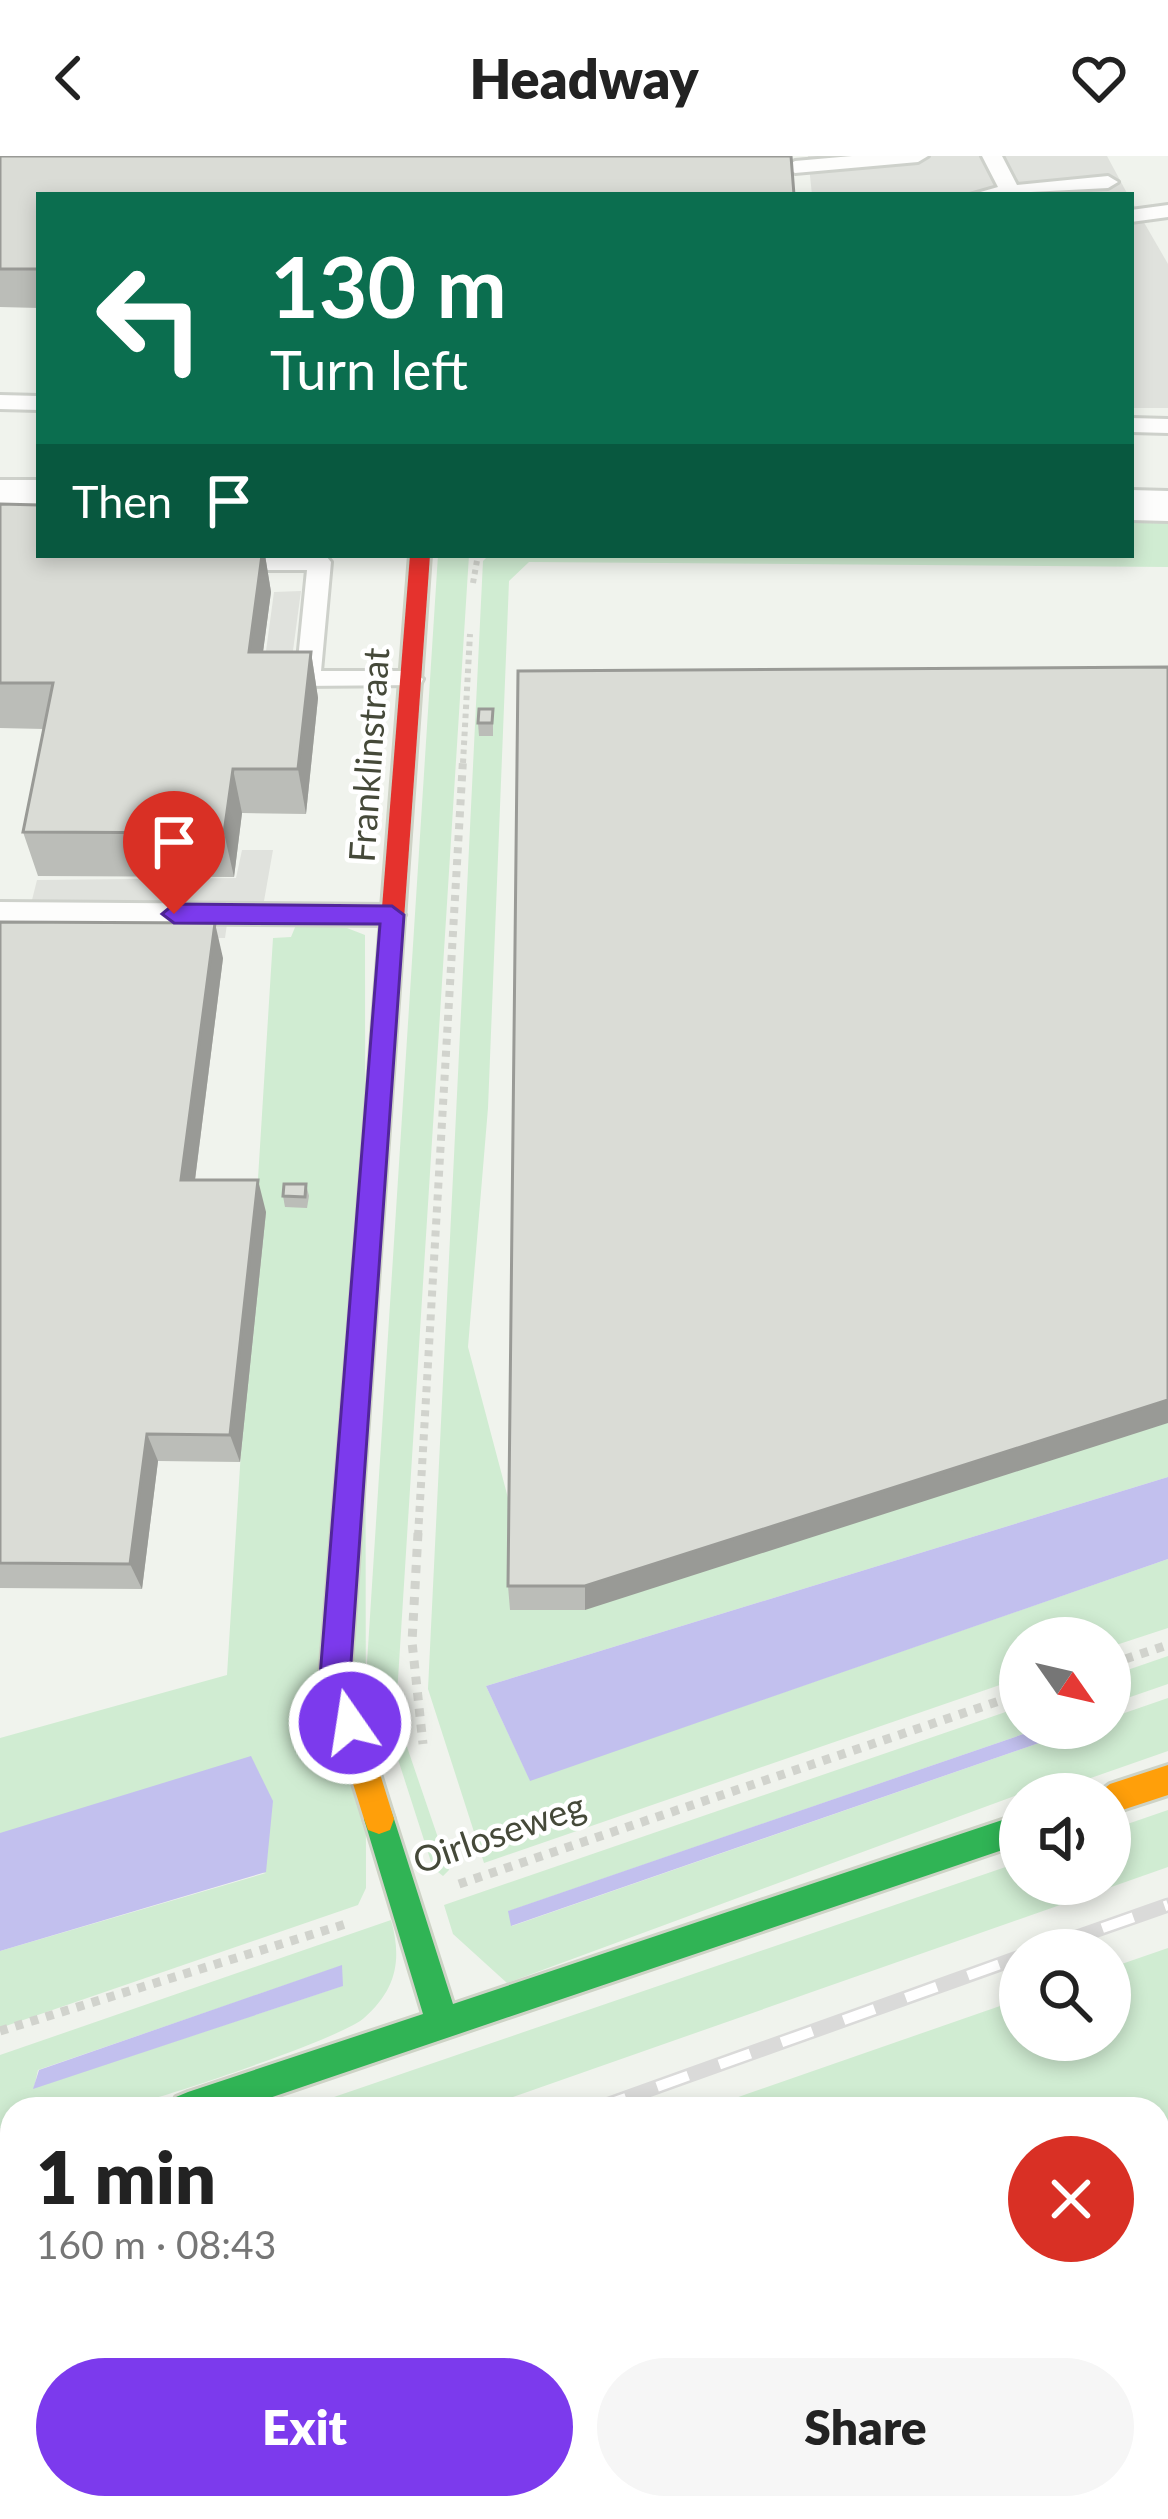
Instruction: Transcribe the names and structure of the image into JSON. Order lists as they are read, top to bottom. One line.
{"streets":{"street":["Franklinstraat"],"path":["Oirloseweg"]},"crossings":[["Franklinstraat","Oirloseweg"]],"north":"bottom right","page":{"header":"Headway","turn":["130 m","Turn left"],"then":"Then","heading":["1 min","160 m · 08:43"],"buttons":["Exit","Share"]}}
